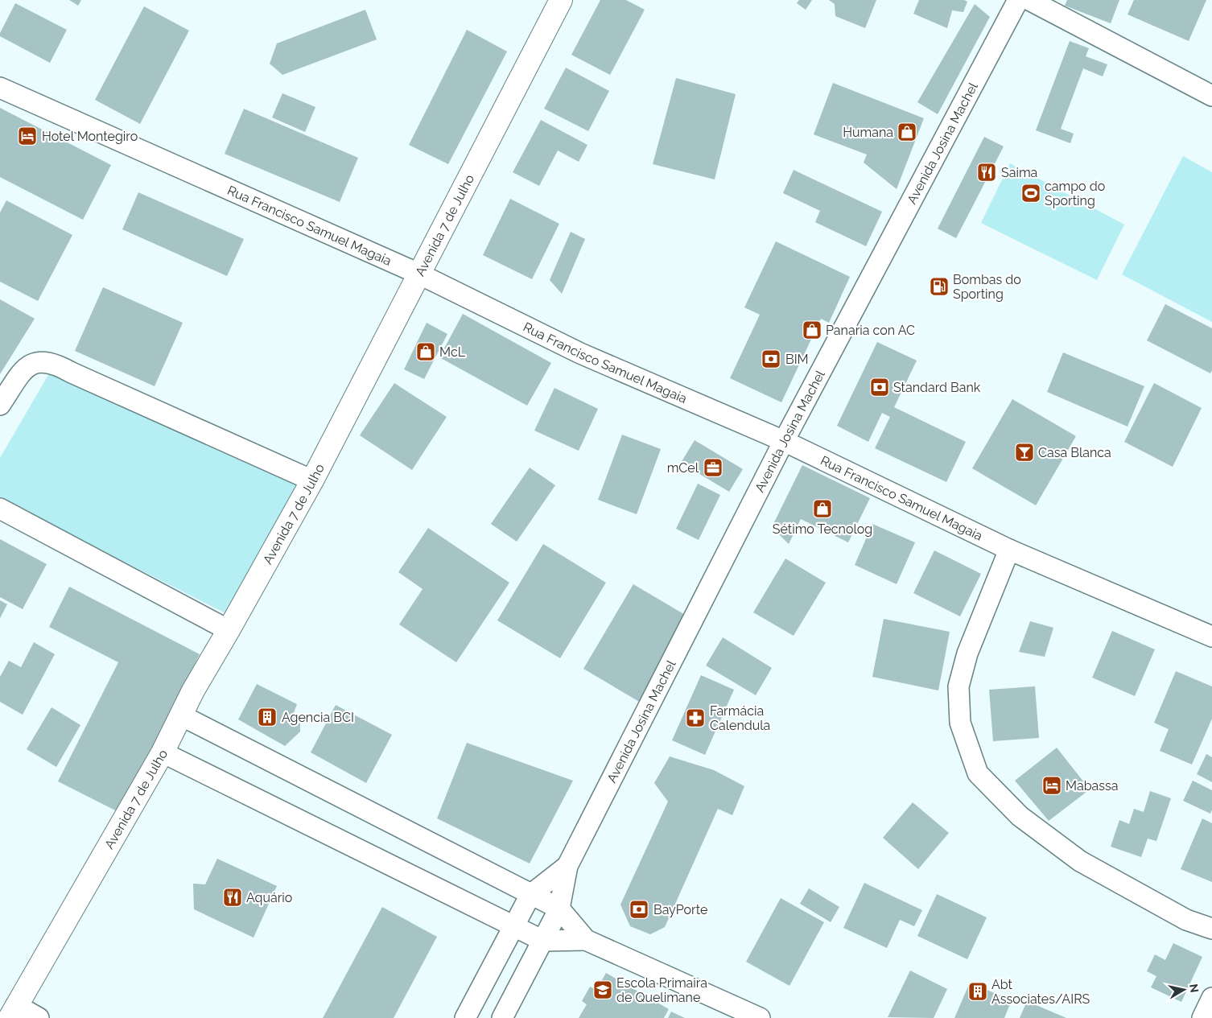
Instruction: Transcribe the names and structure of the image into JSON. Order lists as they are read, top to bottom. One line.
{"streets":{"main road":["Avenida 7 de Julho"],"street":["Avenida Josina Machel","Rua Francisco Samuel Magaia"]},"crossings":[["Avenida Josina Machel","Rua Francisco Samuel Magaia"],["Avenida 7 de Julho","Rua Francisco Samuel Magaia"]],"places":{"shop":["Humana","Panaria con AC","McL","Sétimo Tecnolog"],"hotel":["Hotel Montegiro","Mabassa"],"restaurant":["Saima","Aquário"],"sports":["campo do Sporting"],"fuel station":["Bombas do Sporting"],"bank":["BIM","Standard Bank","BayPorte"],"bar":["Casa Blanca"],"office":["mCel"],"building":["Agencia BCI","Abt Associates/AIRS"],"pharmacy":["Farmácia Calendula"],"school or university":["Escola Primaira de Quelimane"]},"north":"right"}
